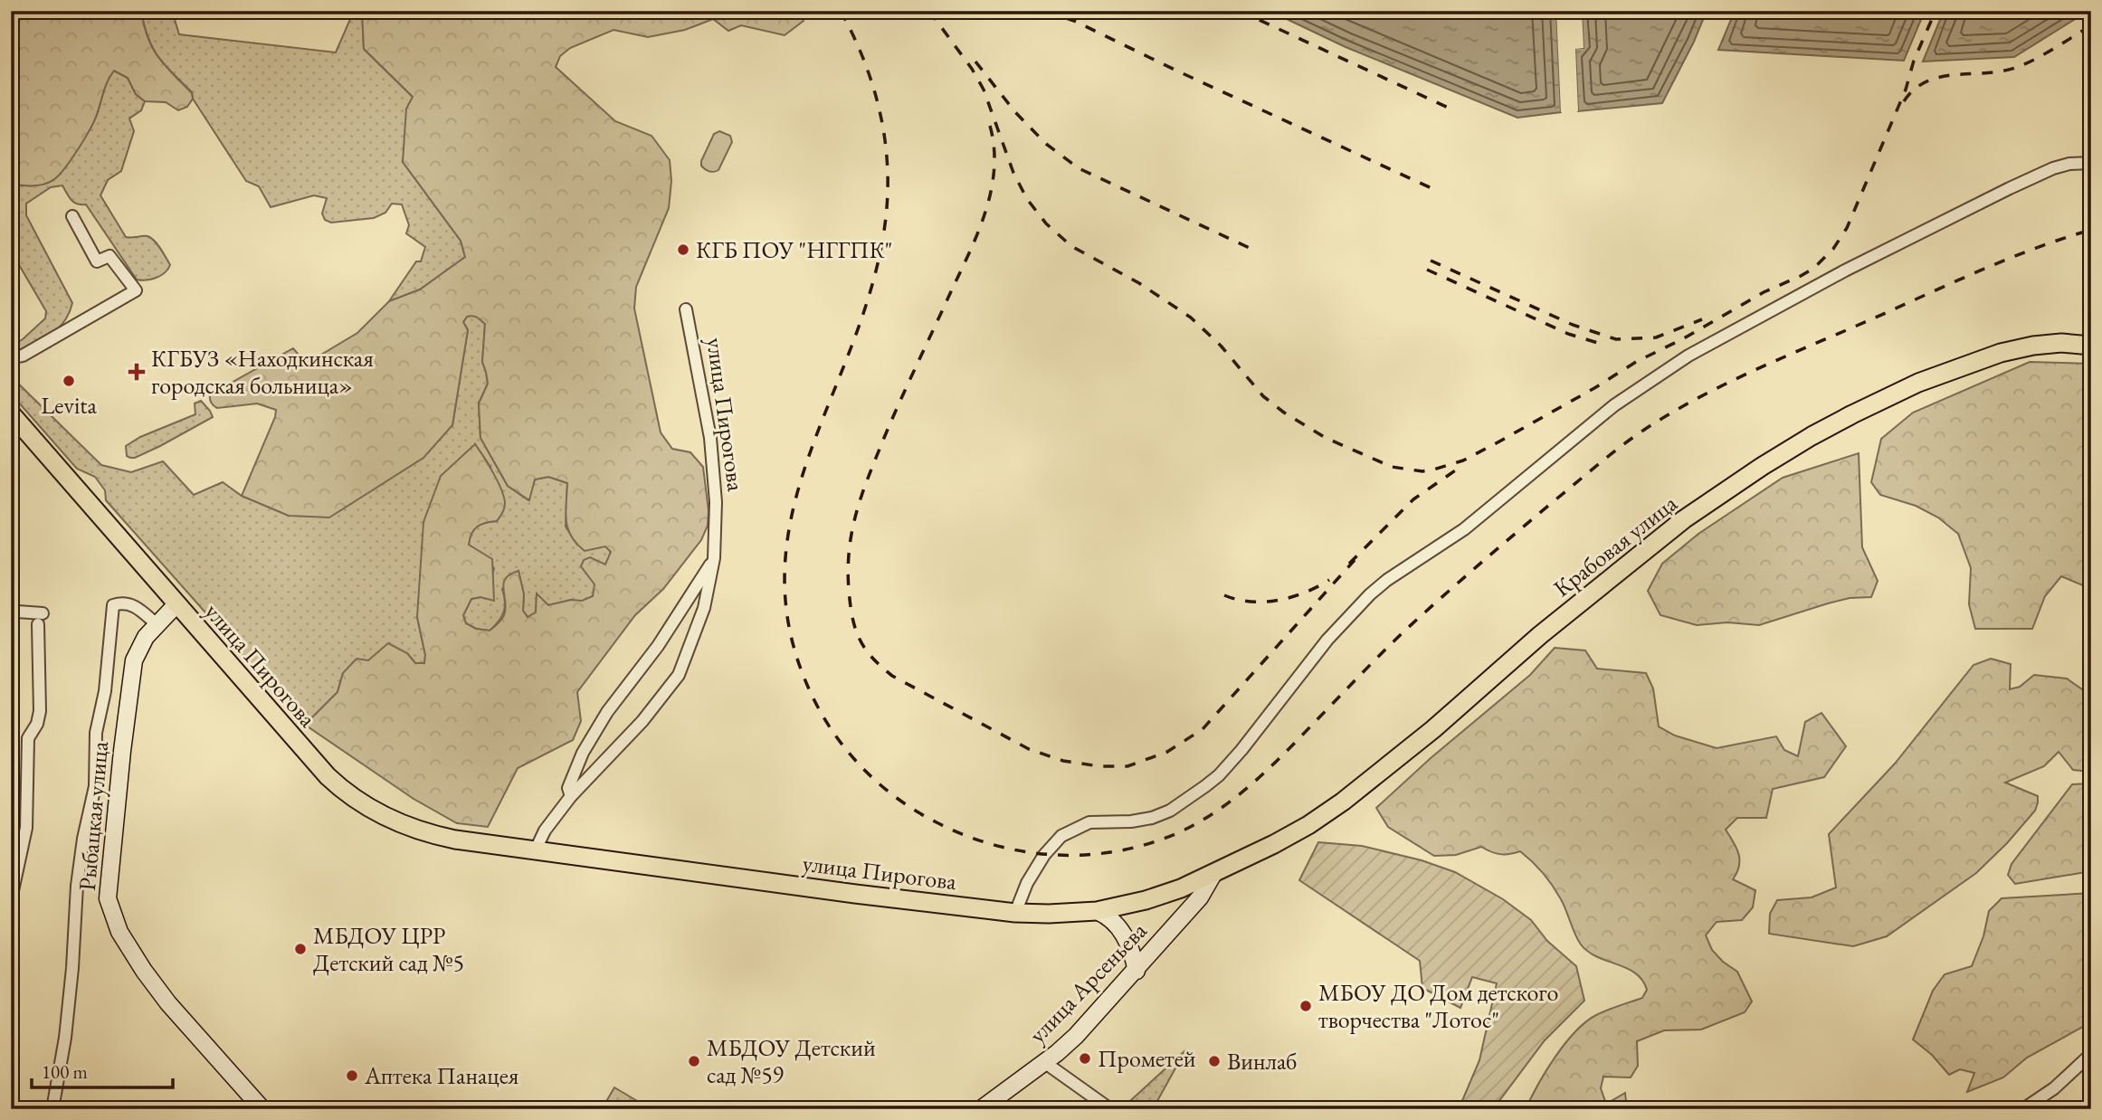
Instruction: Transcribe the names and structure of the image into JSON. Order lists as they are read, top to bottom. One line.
{"streets":{"main road":["улица Пирогова","Крабовая улица","Рыбацкая улица","улица Арсеньева"]},"crossings":[["улица Пирогова","Крабовая улица"],["улица Пирогова","Рыбацкая улица"],["улица Пирогова","улица Арсеньева"],["Крабовая улица","улица Арсеньева"]],"places":{"other":["КГБ ПОУ \"НГГПК\"","Levita","МБДОУ ЦРР Детский сад №5","МБОУ ДО Дом детского творчества \"Лотос\"","Прометей","МБДОУ Детский сад №59","Винлаб","Аптека Панацея"],"health":["КГБУЗ «Находкинская городская больница»"]},"scale_bar":"100 m"}
